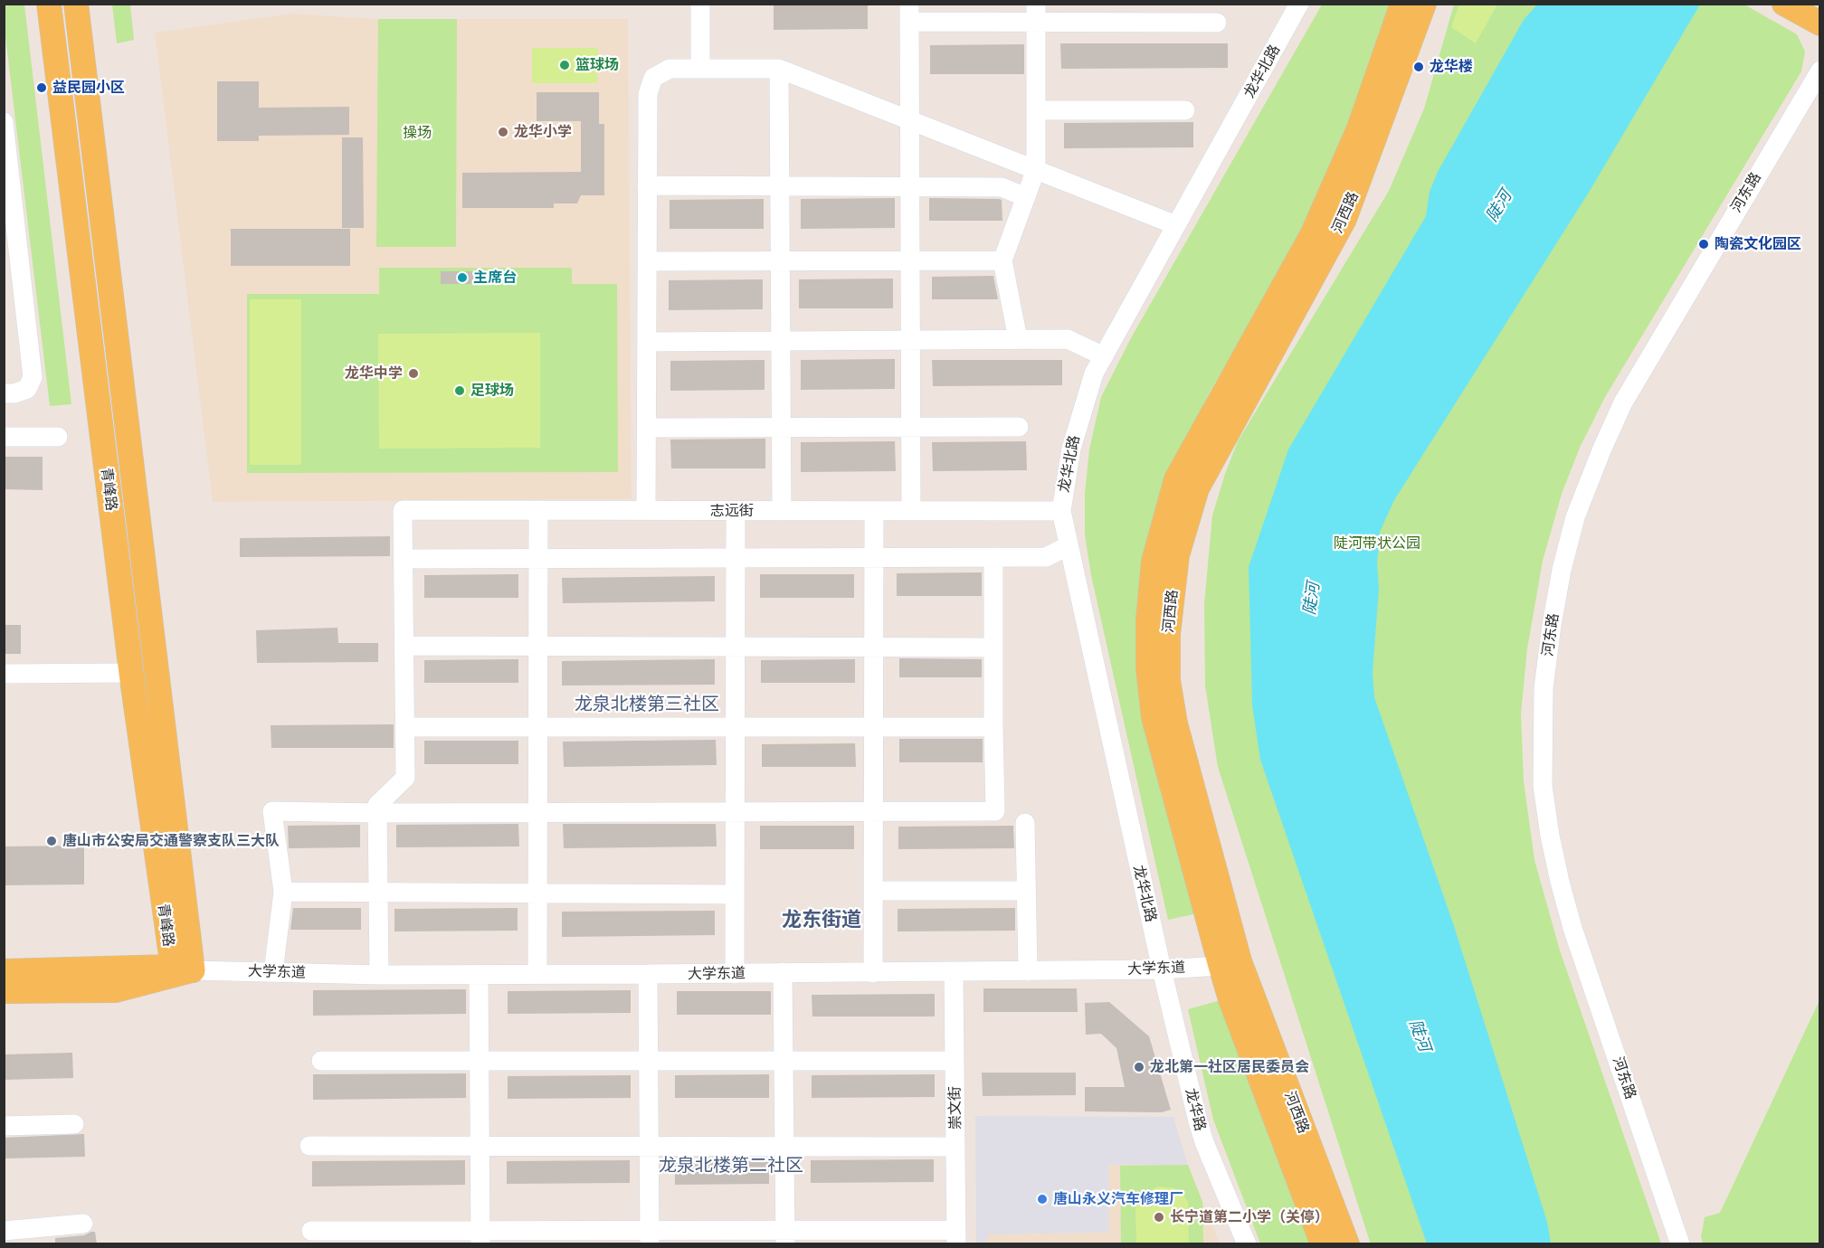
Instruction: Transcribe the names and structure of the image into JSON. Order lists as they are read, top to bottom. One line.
{"streets":{"main road":["河西路","青峰路","大学东道"],"street":["龙华北路","河东路","志远街","崇文街","龙华路"]},"crossings":[["龙华北路","志远街"],["龙华北路","大学东道"],["龙华北路","龙华路"],["河西路","大学东道"],["青峰路","大学东道"],["大学东道","崇文街"],["大学东道","龙华路"]],"districts":["龙泉北楼第三社区","龙东街道","龙泉北楼第二社区"],"water":["陡河"],"parks":["操场","陡河带状公园"],"places":["篮球场","龙华楼","益民园小区","龙华小学","陶瓷文化园区","主席台","龙华中学","足球场","唐山市公安局交通警察支队三大队","龙北第一社区居民委员会","唐山永义汽车修理厂","长宁道第二小学（关停）"]}
